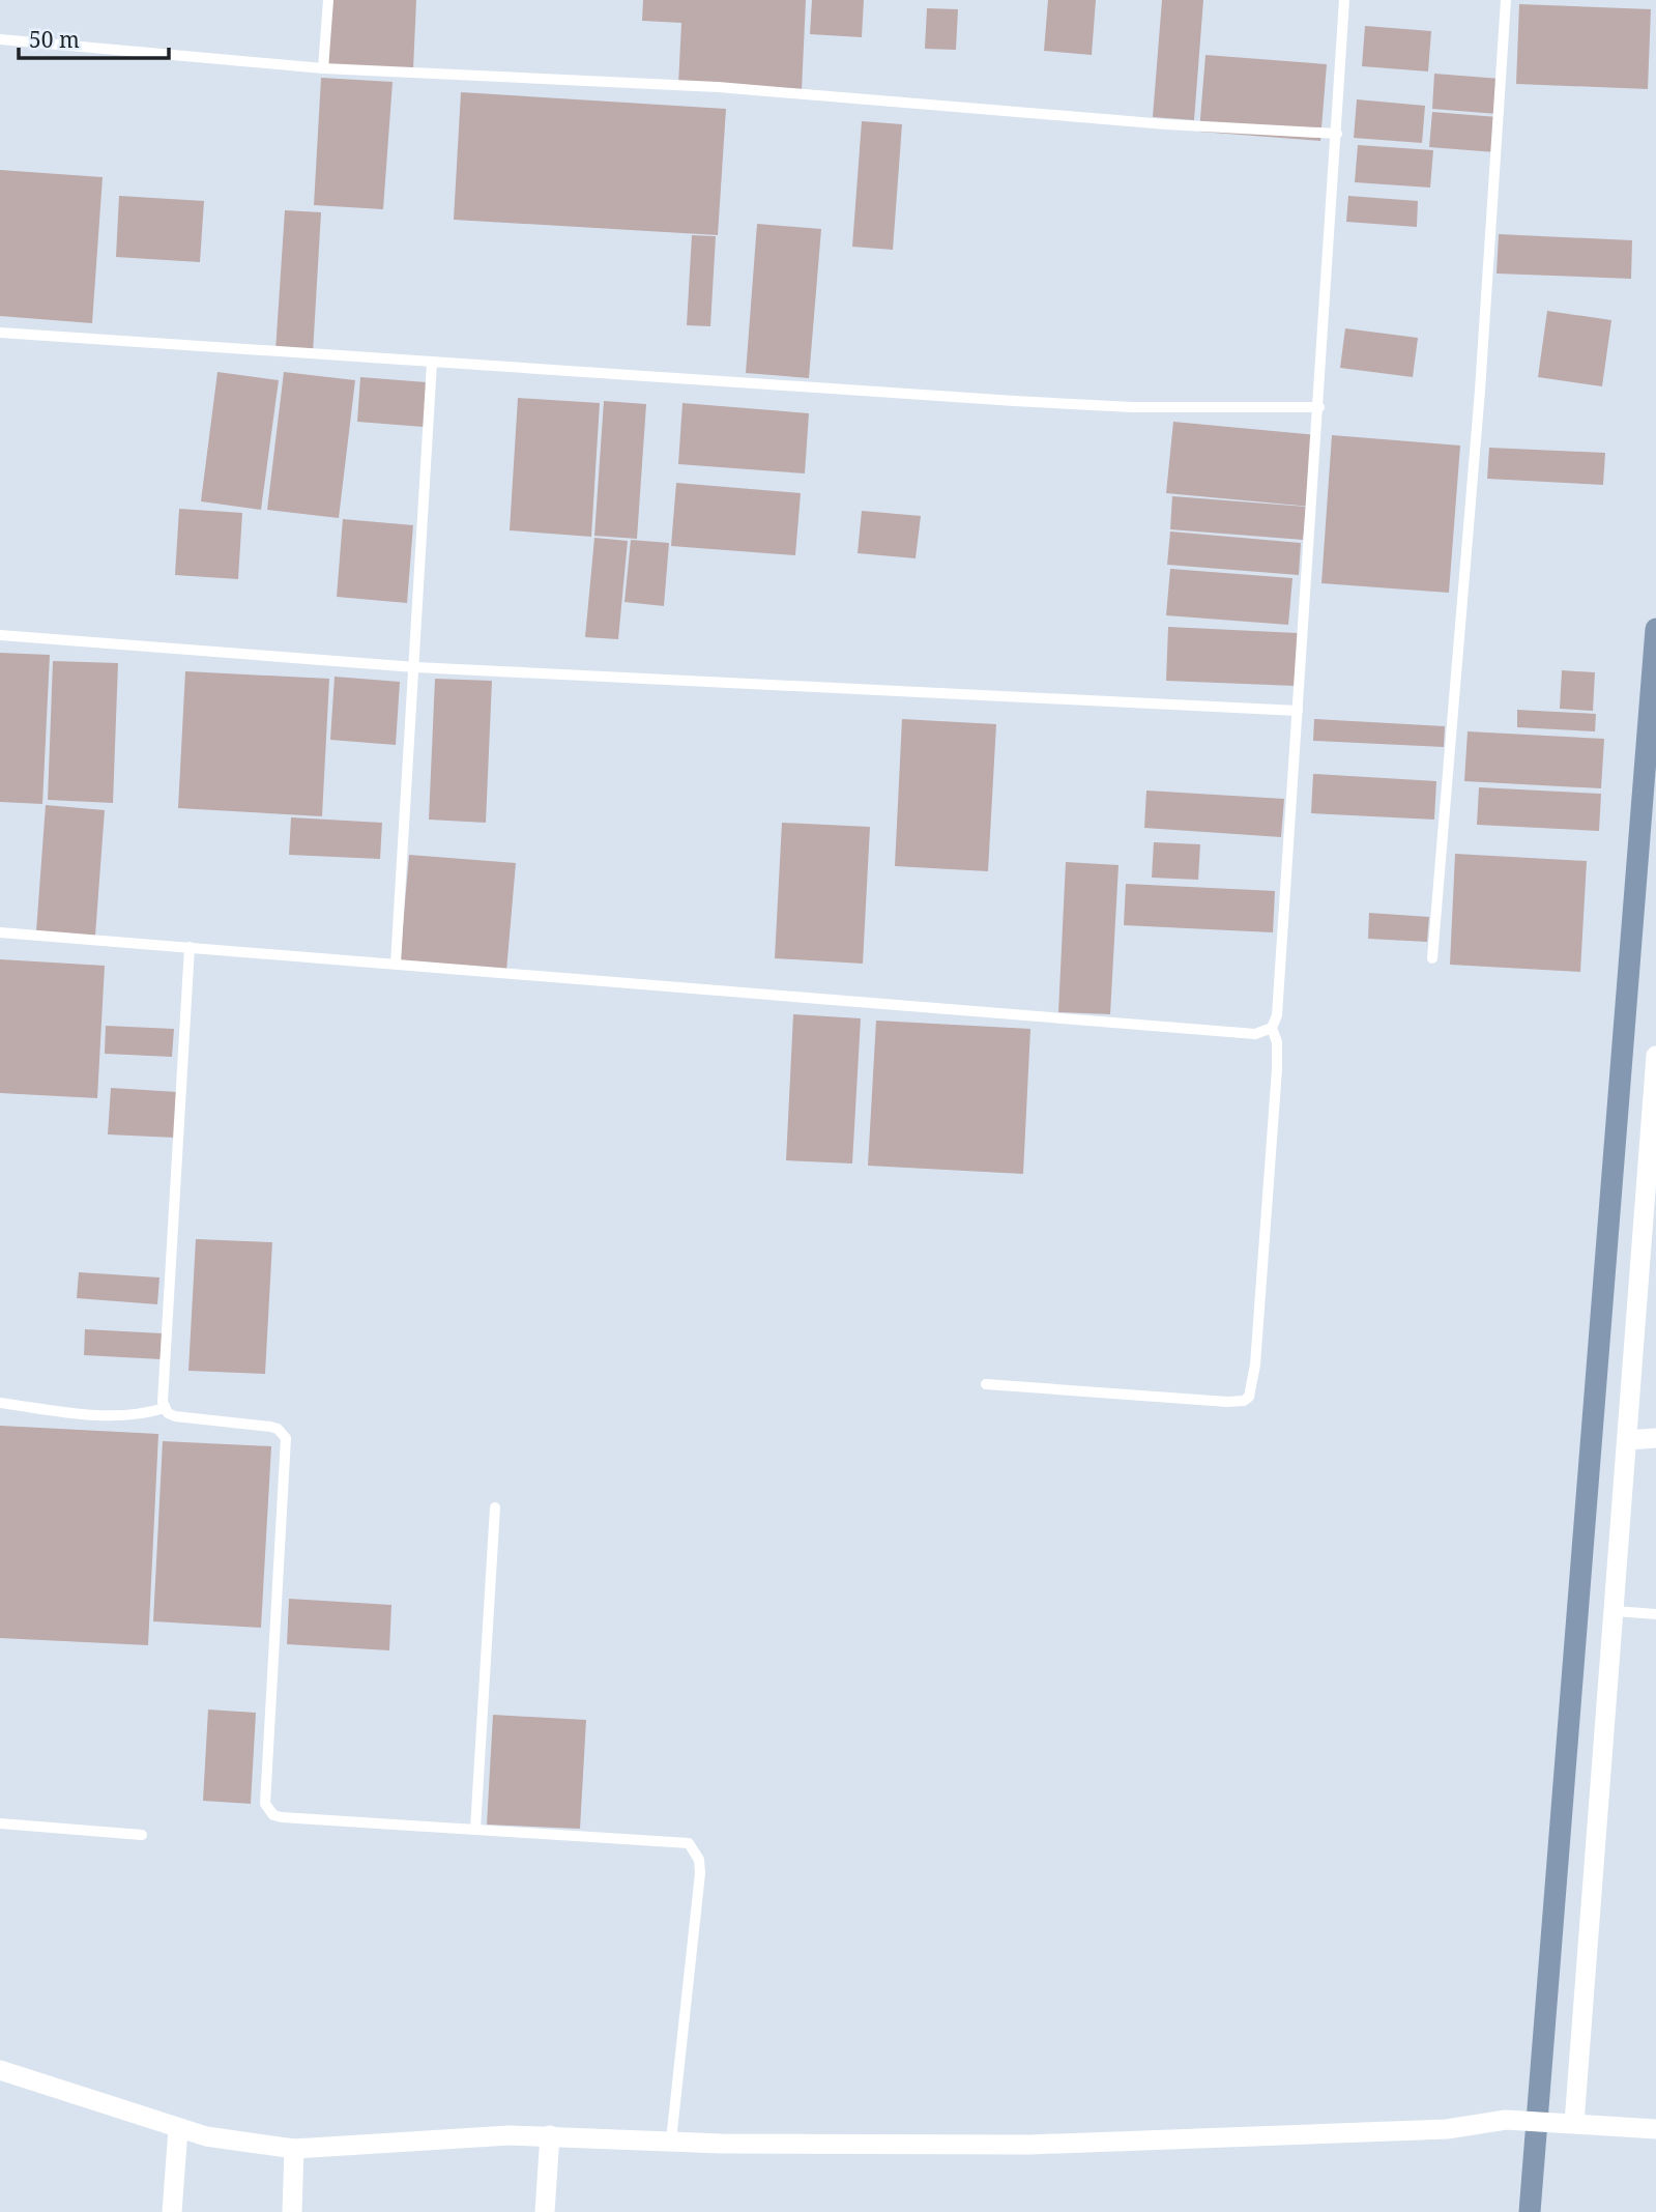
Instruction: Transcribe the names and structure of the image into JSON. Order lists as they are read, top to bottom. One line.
{"scale_bar":"50 m"}
